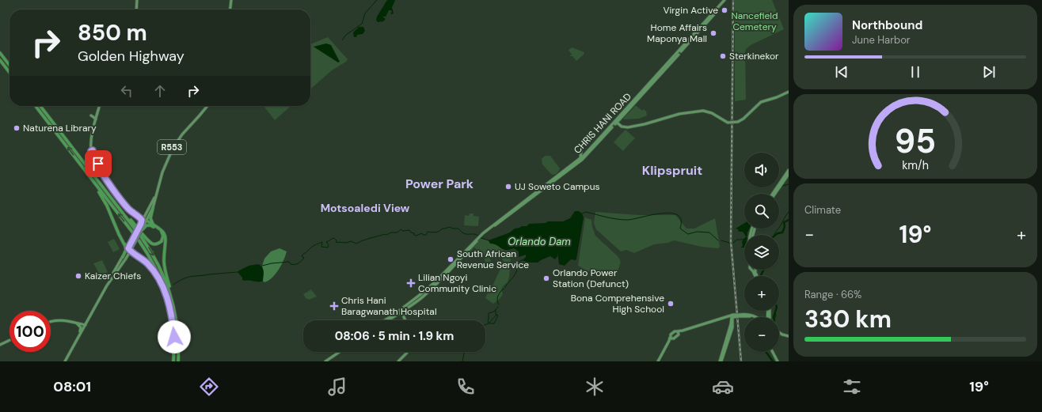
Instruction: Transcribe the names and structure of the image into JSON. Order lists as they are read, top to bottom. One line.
{"streets":{"main road":["CHRIS HANI ROAD","R553"]},"districts":["Klipspruit","Power Park","Motsoaledi View"],"water":["Orlando Dam"],"parks":["Nancefield Cemetery"],"places":{"other":["Virgin Active","Home Affairs Maponya Mall","Sterkinekor","Naturena Library","UJ Soweto Campus","South African Revenue Service","Kaizer Chiefs","Orlando Power Station (Defunct)","Bona Comprehensive High School"],"health":["Lilian Ngoyi Community Clinic","Chris Hani Baragwanath Hospital"]},"page":{"turn":["850 m","Golden Highway"],"song":["Northbound","June Harbor"],"map_buttons":["+","−"],"tile":["Climate",["Range · 66%","330 km"]],"heat":["−","19°","+"],"limit":"100","trip":"08:06 · 5 min · 1.9 km","tabs":["08:01","19°"],"gauge":["95","km/h"]}}
